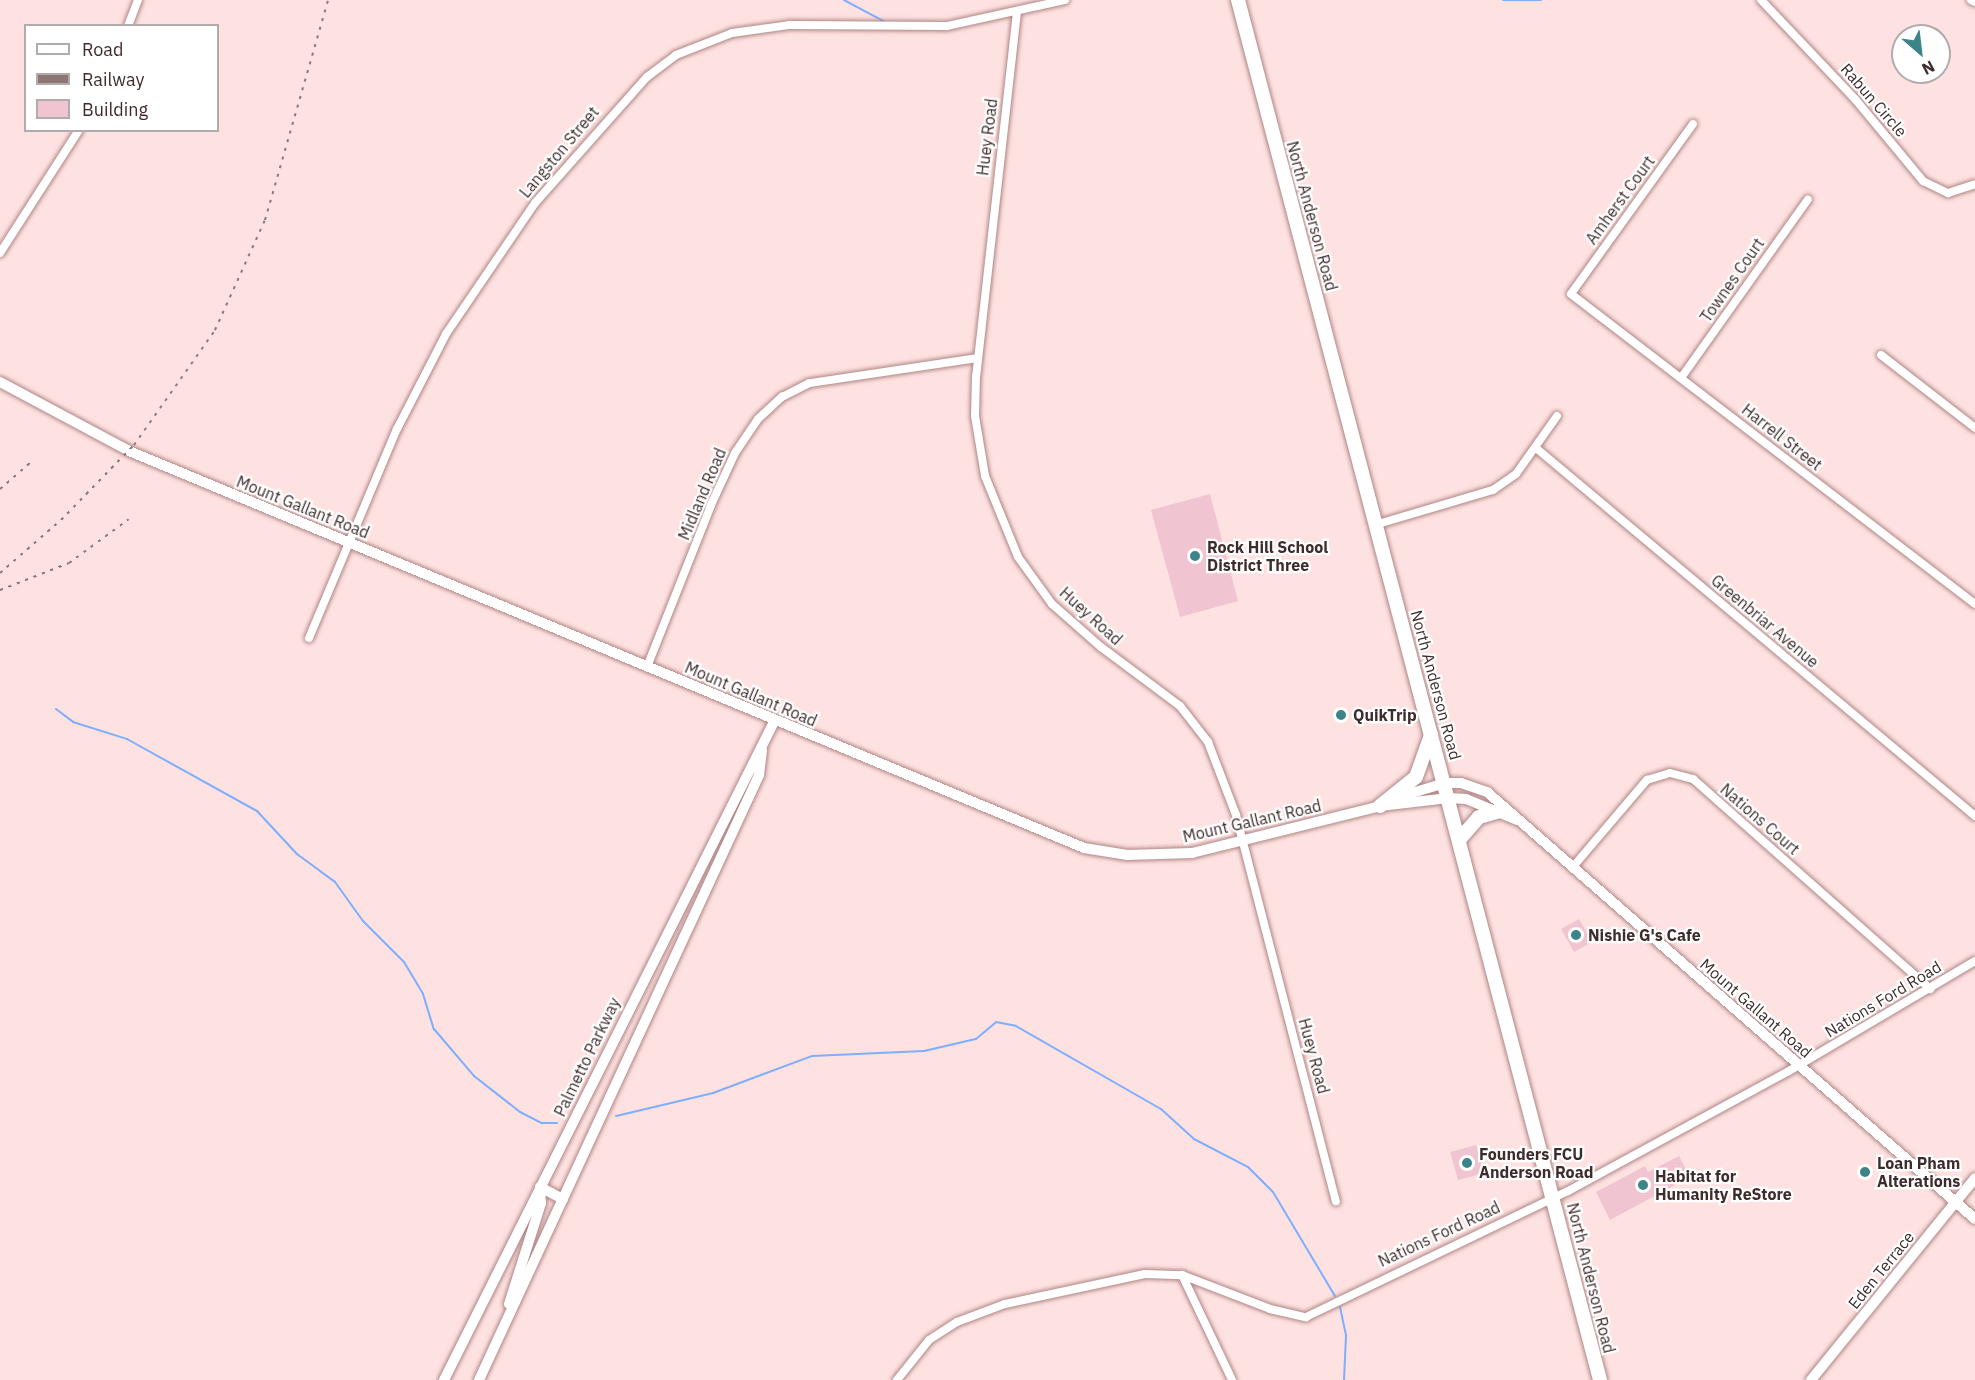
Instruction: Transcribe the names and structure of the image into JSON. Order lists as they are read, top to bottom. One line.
{"streets":{"main road":["North Anderson Road"],"street":["Rabun Circle","Huey Road","Langston Street","Amherst Court","Townes Court","Harrell Street","Midland Road","Mount Gallant Road","Greenbriar Avenue","Nations Court","Nations Ford Road","Palmetto Parkway","Eden Terrace"]},"crossings":[["Huey Road","Langston Street"],["Huey Road","Midland Road"],["Huey Road","Mount Gallant Road"],["Langston Street","Mount Gallant Road"],["Amherst Court","Harrell Street"],["North Anderson Road","Mount Gallant Road"],["North Anderson Road","Nations Ford Road"],["Townes Court","Harrell Street"],["Midland Road","Mount Gallant Road"],["Mount Gallant Road","Nations Court"],["Mount Gallant Road","Nations Ford Road"],["Mount Gallant Road","Palmetto Parkway"],["Mount Gallant Road","Eden Terrace"],["Nations Court","Nations Ford Road"]],"places":["Rock Hill School District Three","QuikTrip","Nishie G's Cafe","Founders FCU Anderson Road","Loan Pham Alterations","Habitat for Humanity ReStore"],"legend":["Road","Railway","Building"],"north":"bottom right"}
